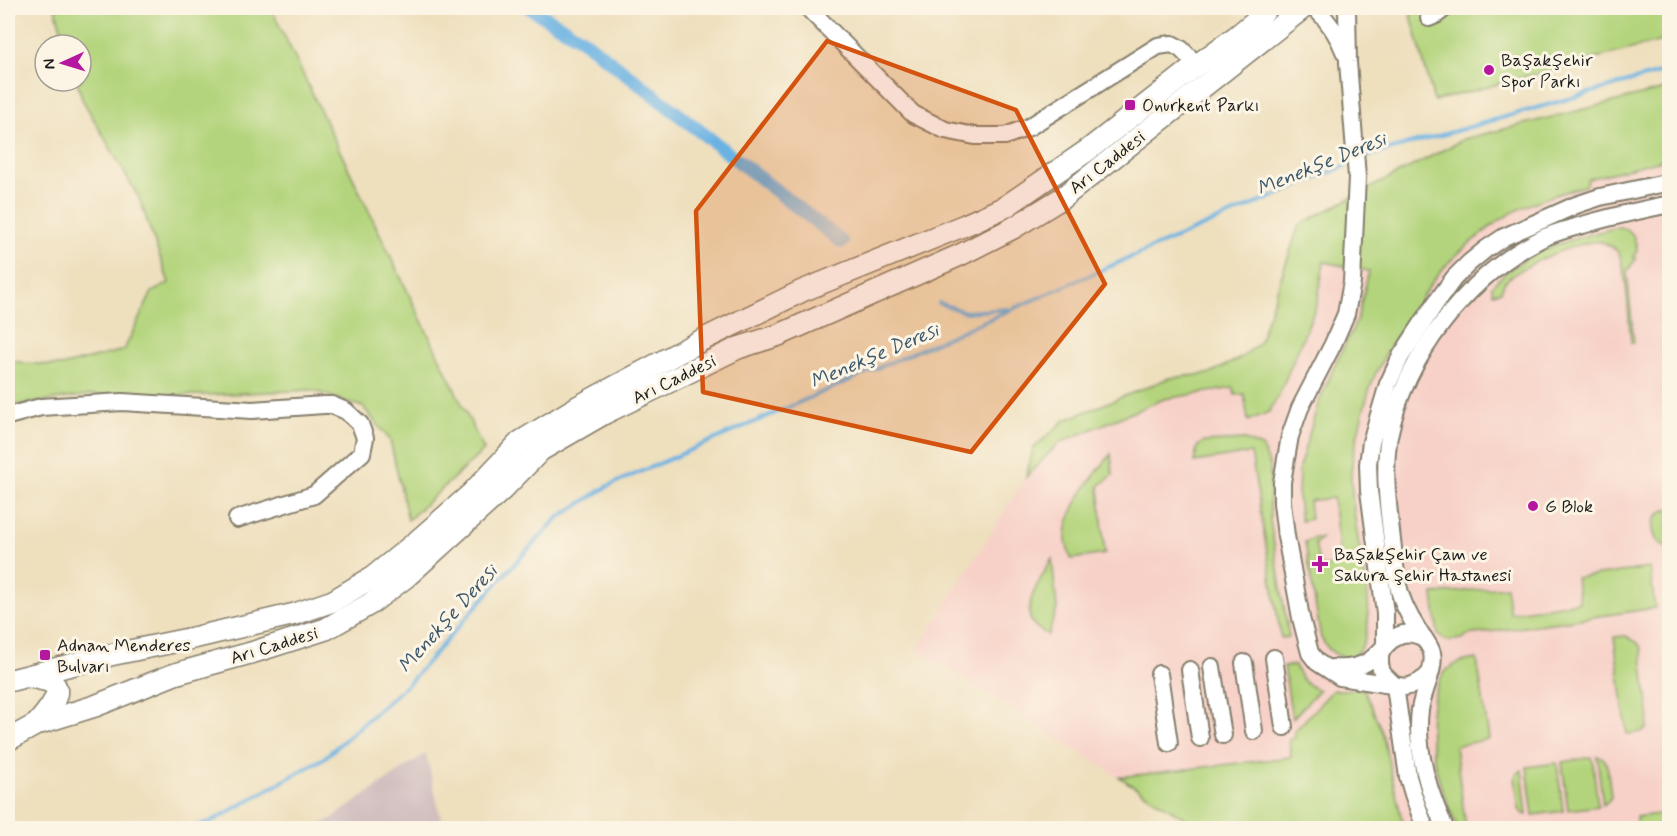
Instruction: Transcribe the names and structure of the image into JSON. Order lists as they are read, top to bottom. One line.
{"streets":{"main road":["Arı Caddesi"]},"water":["Menekşe Deresi"],"places":{"other":["Başakşehir Spor Parkı","G Blok"],"transit":["Onurkent Parkı","Adnan Menderes Bulvarı"],"health":["Başakşehir Çam ve Sakura Şehir Hastanesi"]},"north":"left"}
